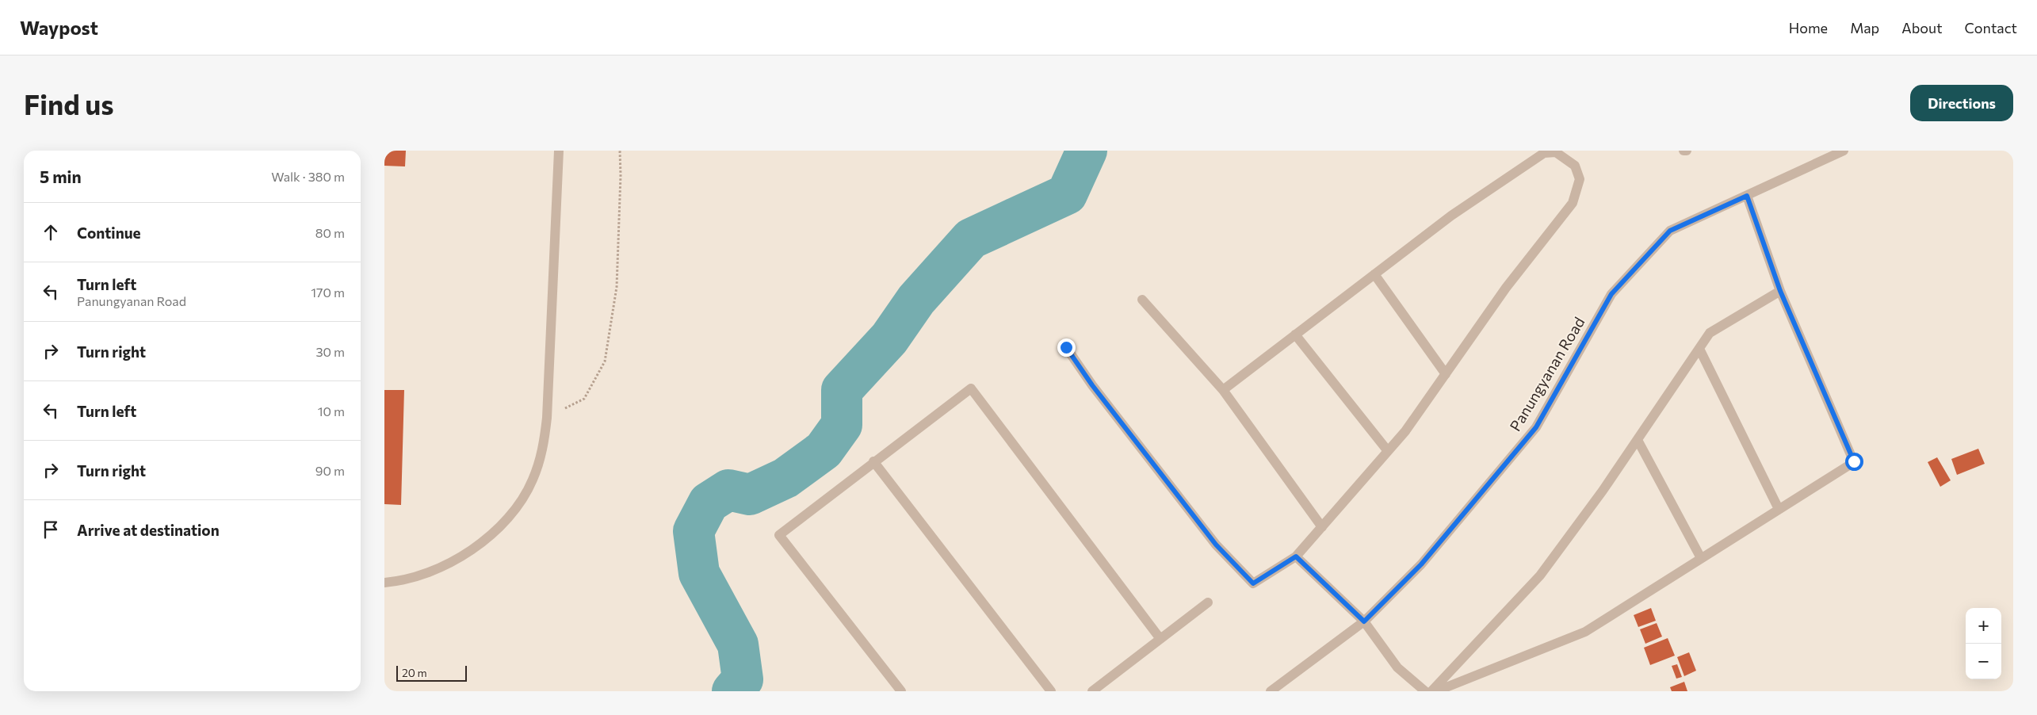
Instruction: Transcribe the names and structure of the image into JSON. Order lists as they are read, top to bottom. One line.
{"streets":{"street":["Panungyanan Road"]},"scale_bar":"20 m","page":{"header":"Waypost","nav":["Home","Map","About","Contact"],"buttons":"Directions","title":"Find us","heading":["5 min","Walk · 380 m"],"list":[["Continue","80 m"],["Turn left","Panungyanan Road","170 m"],["Turn right","30 m"],["Turn left","10 m"],["Turn right","90 m"],"Arrive at destination"],"map_buttons":["+","−"],"scale":"20 m"}}
